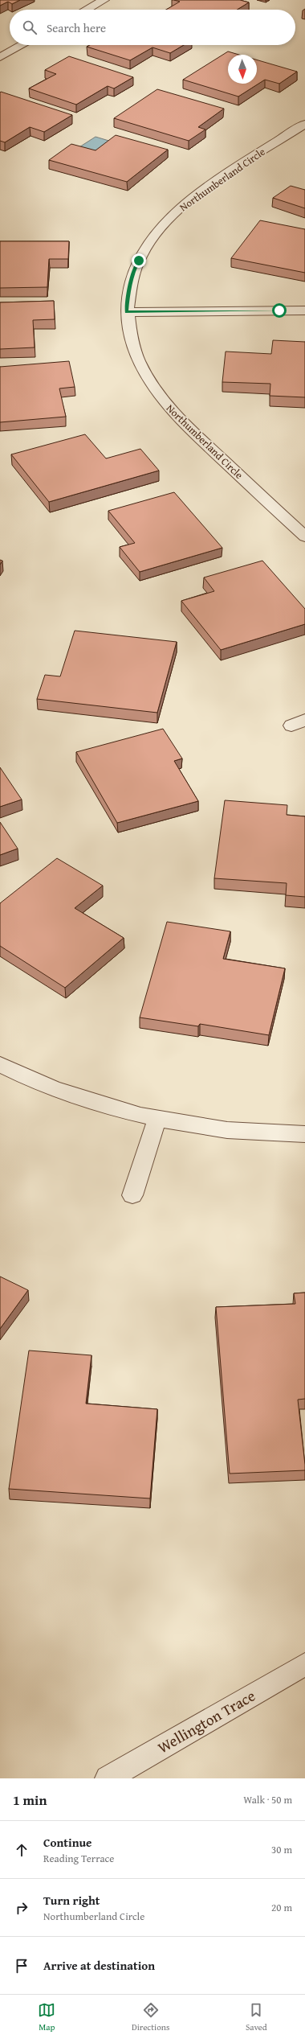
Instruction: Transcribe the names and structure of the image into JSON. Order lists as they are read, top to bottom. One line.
{"streets":{"street":["Northumberland Circle","Wellington Trace"]},"north":"bottom","page":{"search":"Search here","heading":["1 min","Walk · 50 m"],"list":[["Continue","Reading Terrace","30 m"],["Turn right","Northumberland Circle","20 m"],"Arrive at destination"],"nav":["Map","Directions","Saved"]}}
